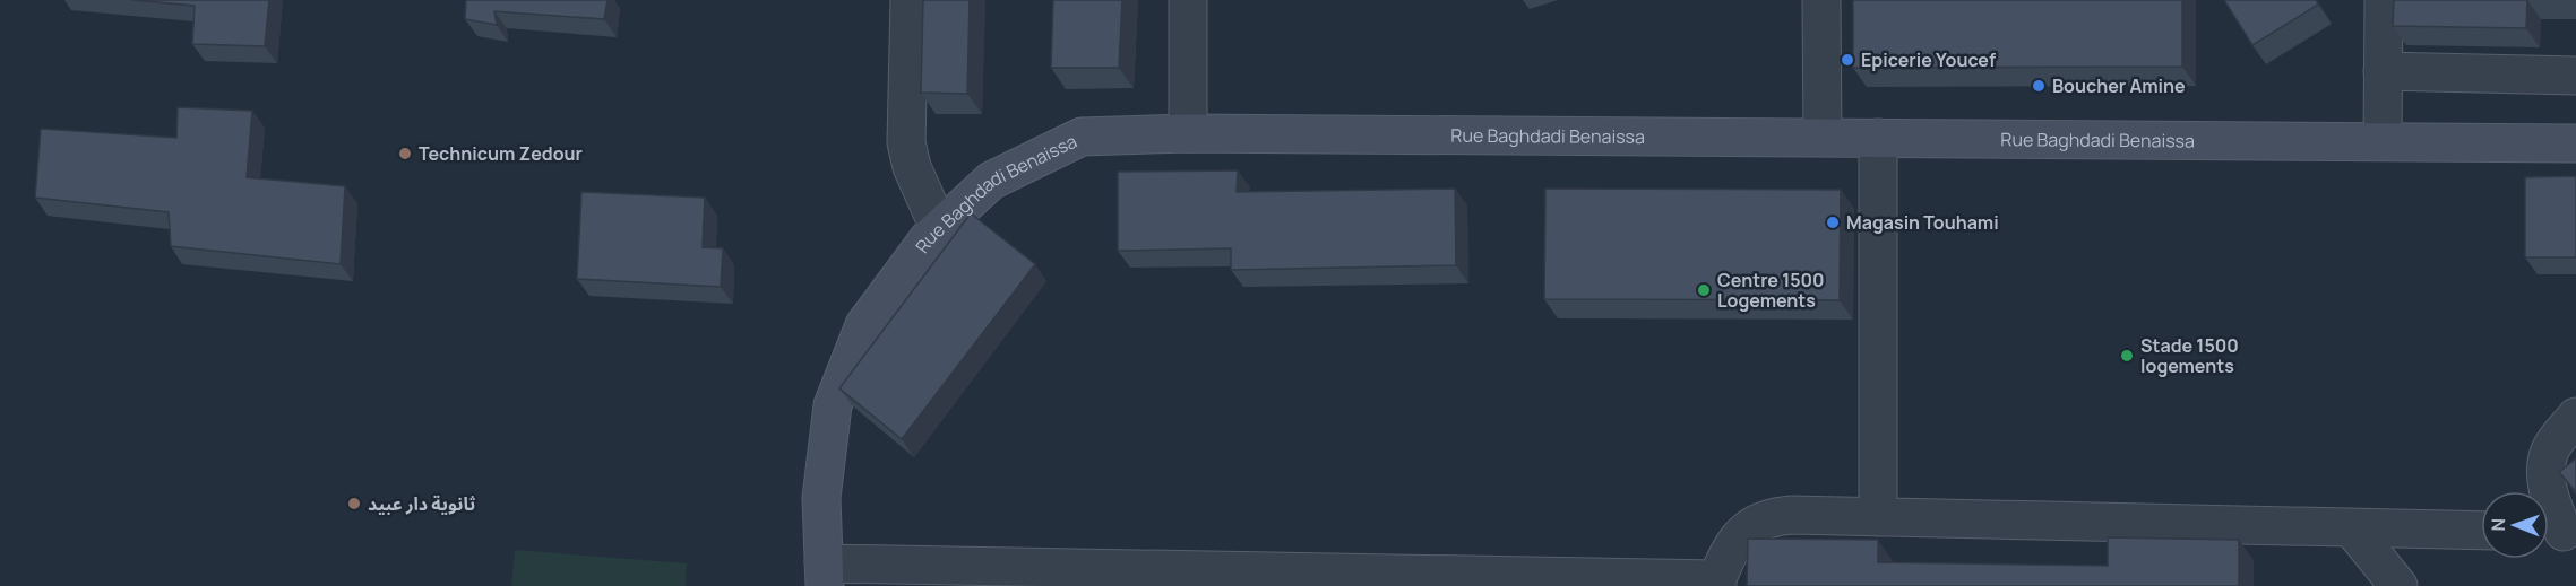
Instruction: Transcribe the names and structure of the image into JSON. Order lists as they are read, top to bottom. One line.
{"streets":{"street":["Rue Baghdadi Benaissa"]},"places":["Epicerie Youcef","Boucher Amine","Technicum Zedour","Magasin Touhami","Centre 1500 Logements","Stade 1500 logements","ثانوية دار عبيد"],"north":"left"}
